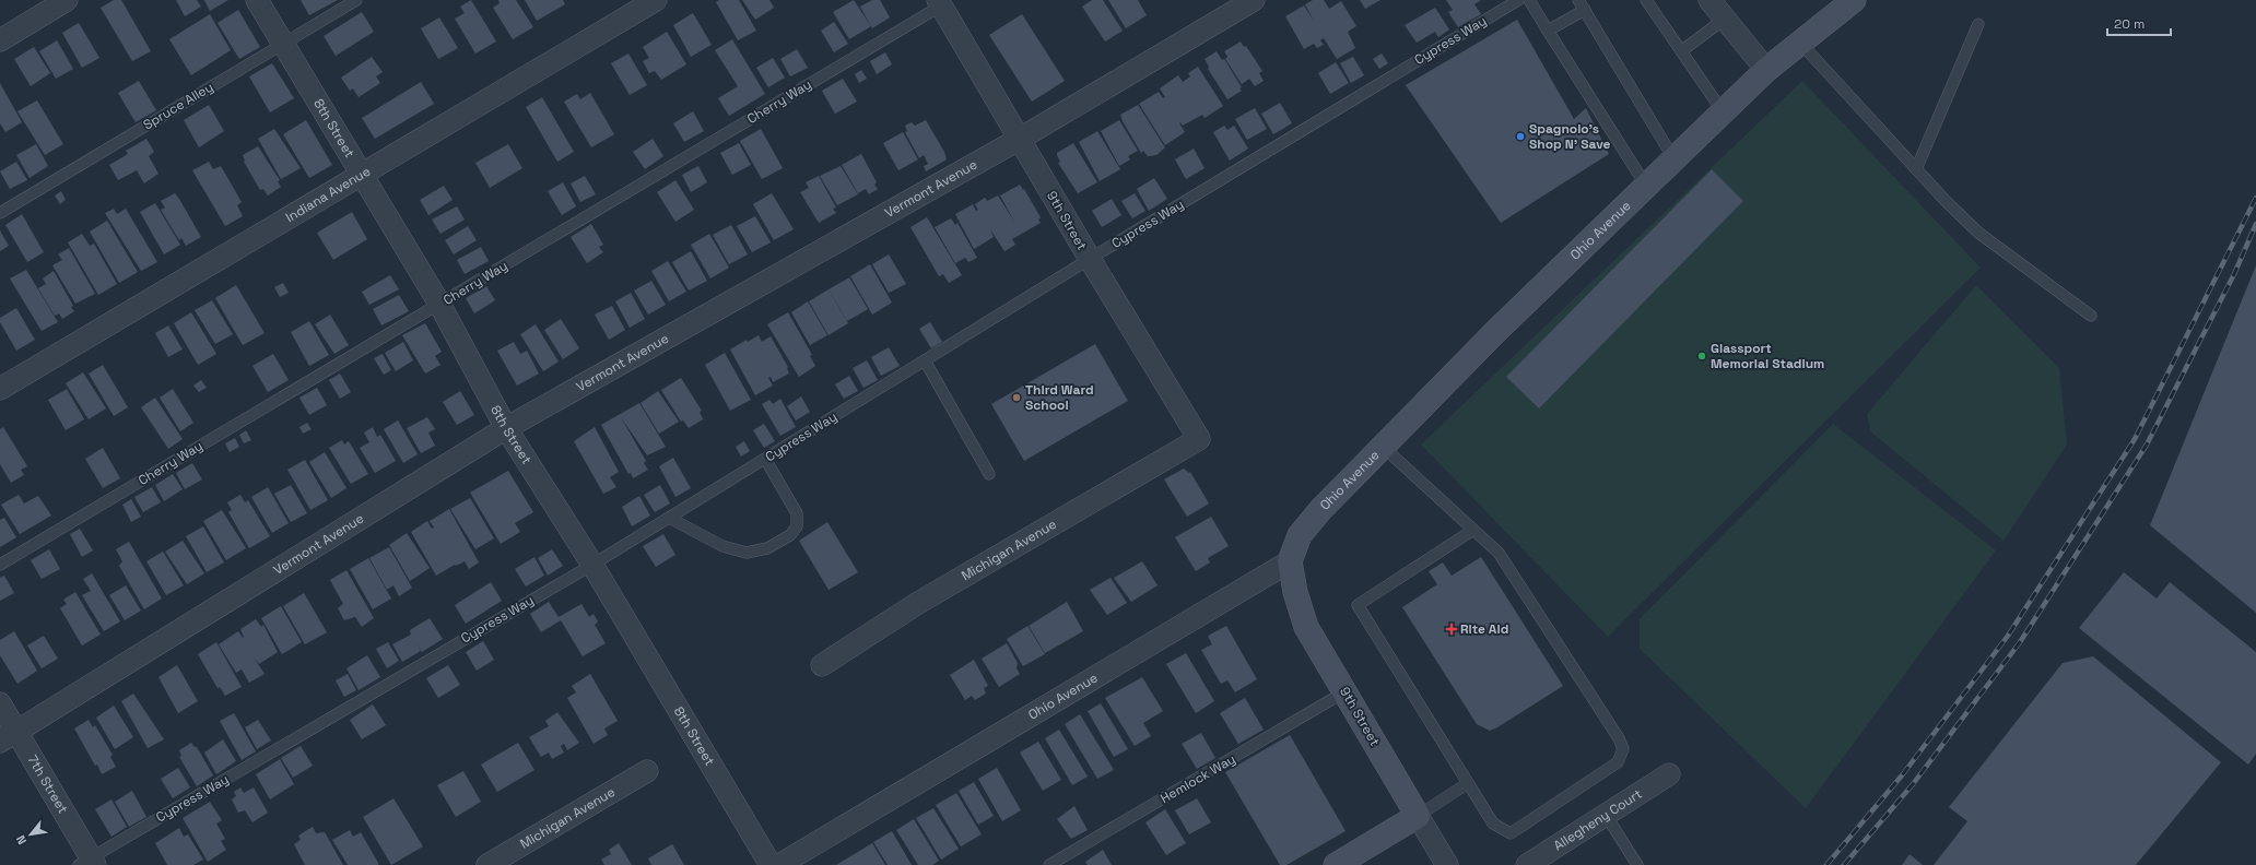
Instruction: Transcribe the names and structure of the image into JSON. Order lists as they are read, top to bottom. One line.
{"streets":{"main road":["9th Street","Ohio Avenue"],"street":["8th Street","Vermont Avenue","Indiana Avenue","Michigan Avenue","7th Street","Allegheny Court"],"lane":["Cypress Way","Cherry Way","Spruce Alley","Hemlock Way"]},"crossings":[["Cypress Way","8th Street"],["Cypress Way","9th Street"],["Cypress Way","7th Street"],["Cherry Way","8th Street"],["Cherry Way","9th Street"],["Spruce Alley","8th Street"],["8th Street","Vermont Avenue"],["8th Street","Indiana Avenue"],["Vermont Avenue","9th Street"],["Vermont Avenue","7th Street"],["9th Street","Ohio Avenue"],["9th Street","Michigan Avenue"],["9th Street","Hemlock Way"]],"places":{"other":["Spagnolo's Shop N' Save","Glassport Memorial Stadium","Third Ward School"],"health":["Rite Aid"]},"scale_bar":"20 m","north":"bottom left"}
